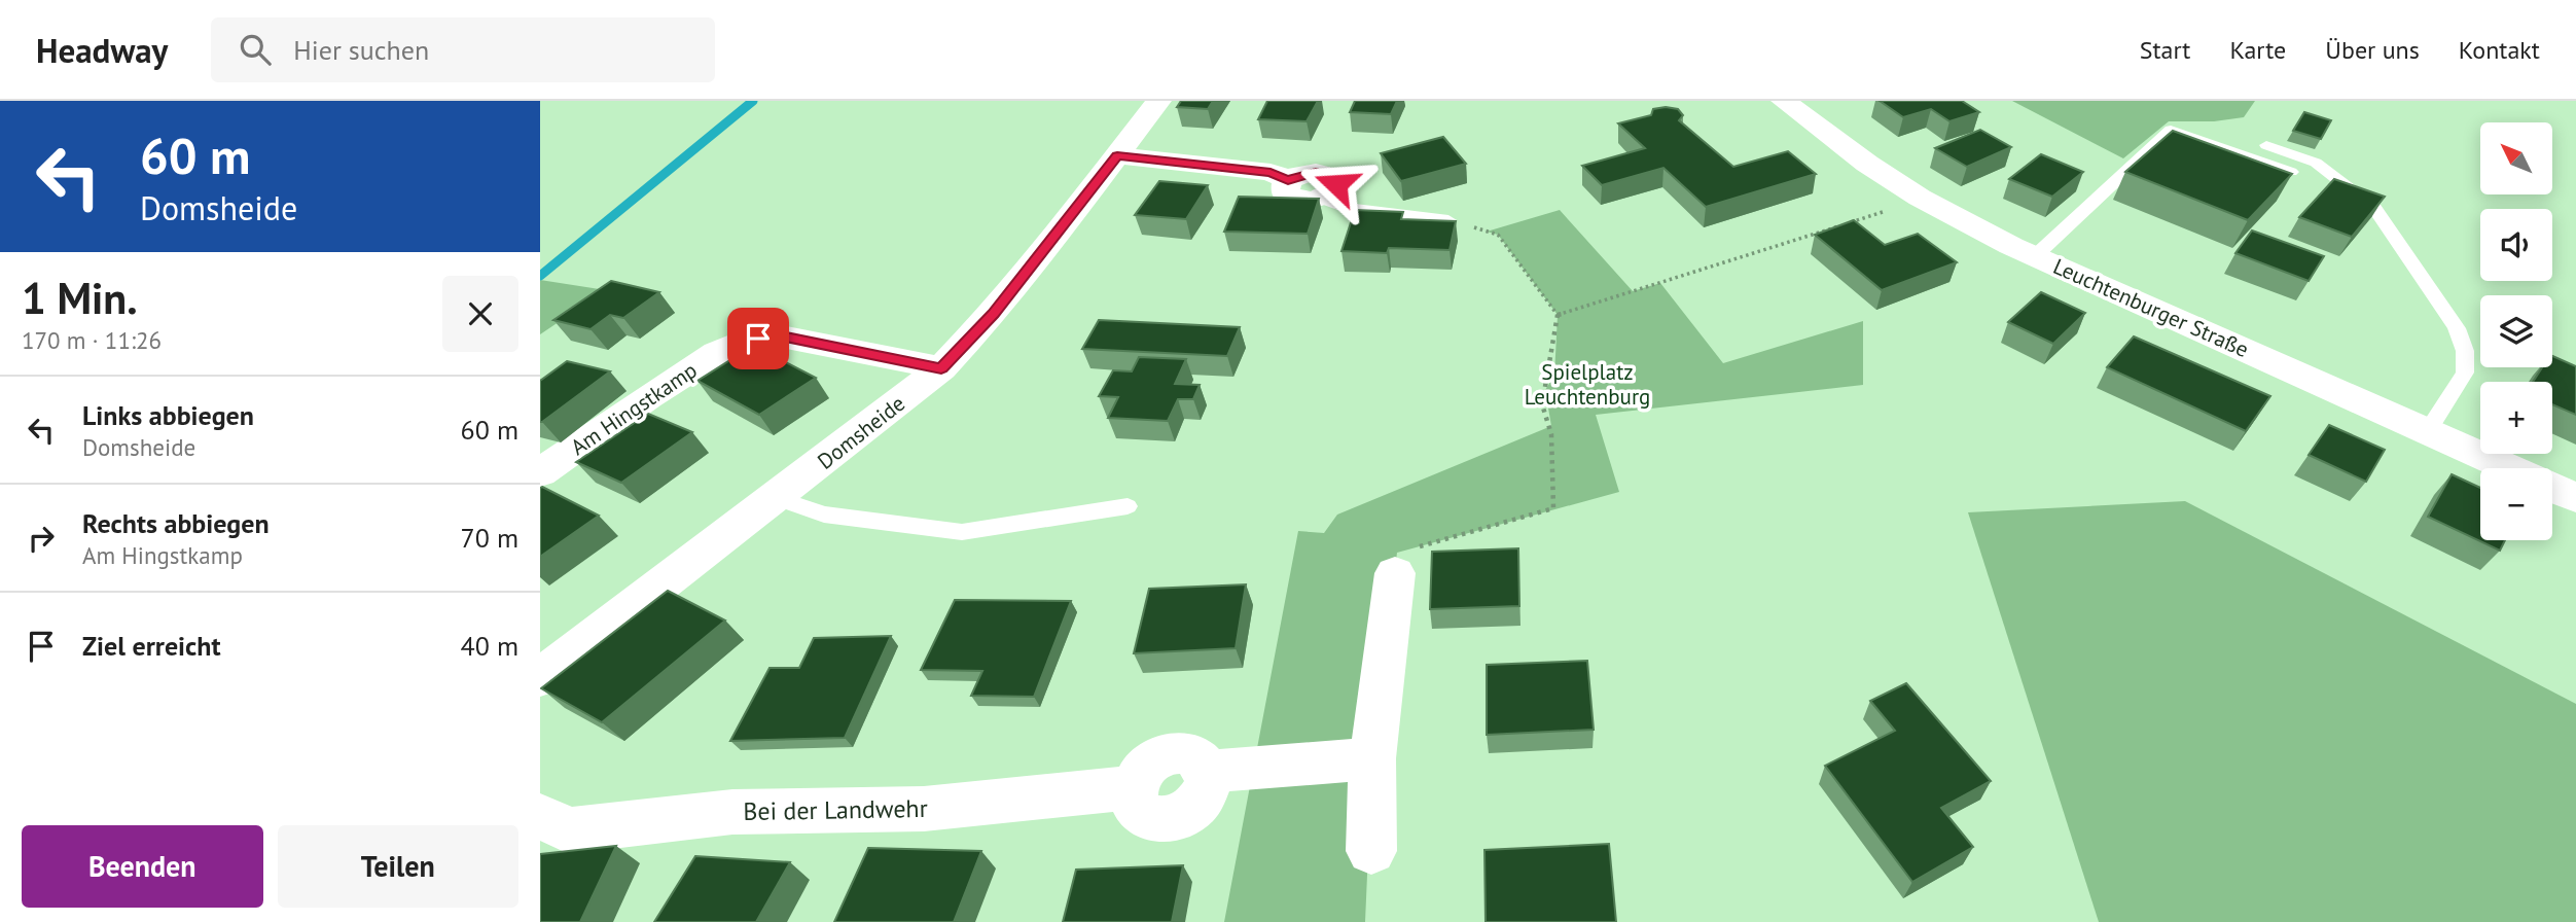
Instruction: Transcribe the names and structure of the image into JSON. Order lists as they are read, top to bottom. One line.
{"streets":{"street":["Leuchtenburger Straße","Am Hingstkamp","Domsheide","Bei der Landwehr"]},"crossings":[["Am Hingstkamp","Domsheide"]],"parks":["Spielplatz Leuchtenburg"],"north":"top left","page":{"header":"Headway","search":"Hier suchen","nav":["Start","Karte","Über uns","Kontakt"],"turn":["60 m","Domsheide"],"map_buttons":["+","−"],"heading":["1 Min.","170 m · 11:26"],"list":[{"name":"Links abbiegen","note":"Domsheide","value":"60 m"},{"name":"Rechts abbiegen","note":"Am Hingstkamp","value":"70 m"},{"name":"Ziel erreicht","value":"40 m"}],"buttons":["Beenden","Teilen"]}}
